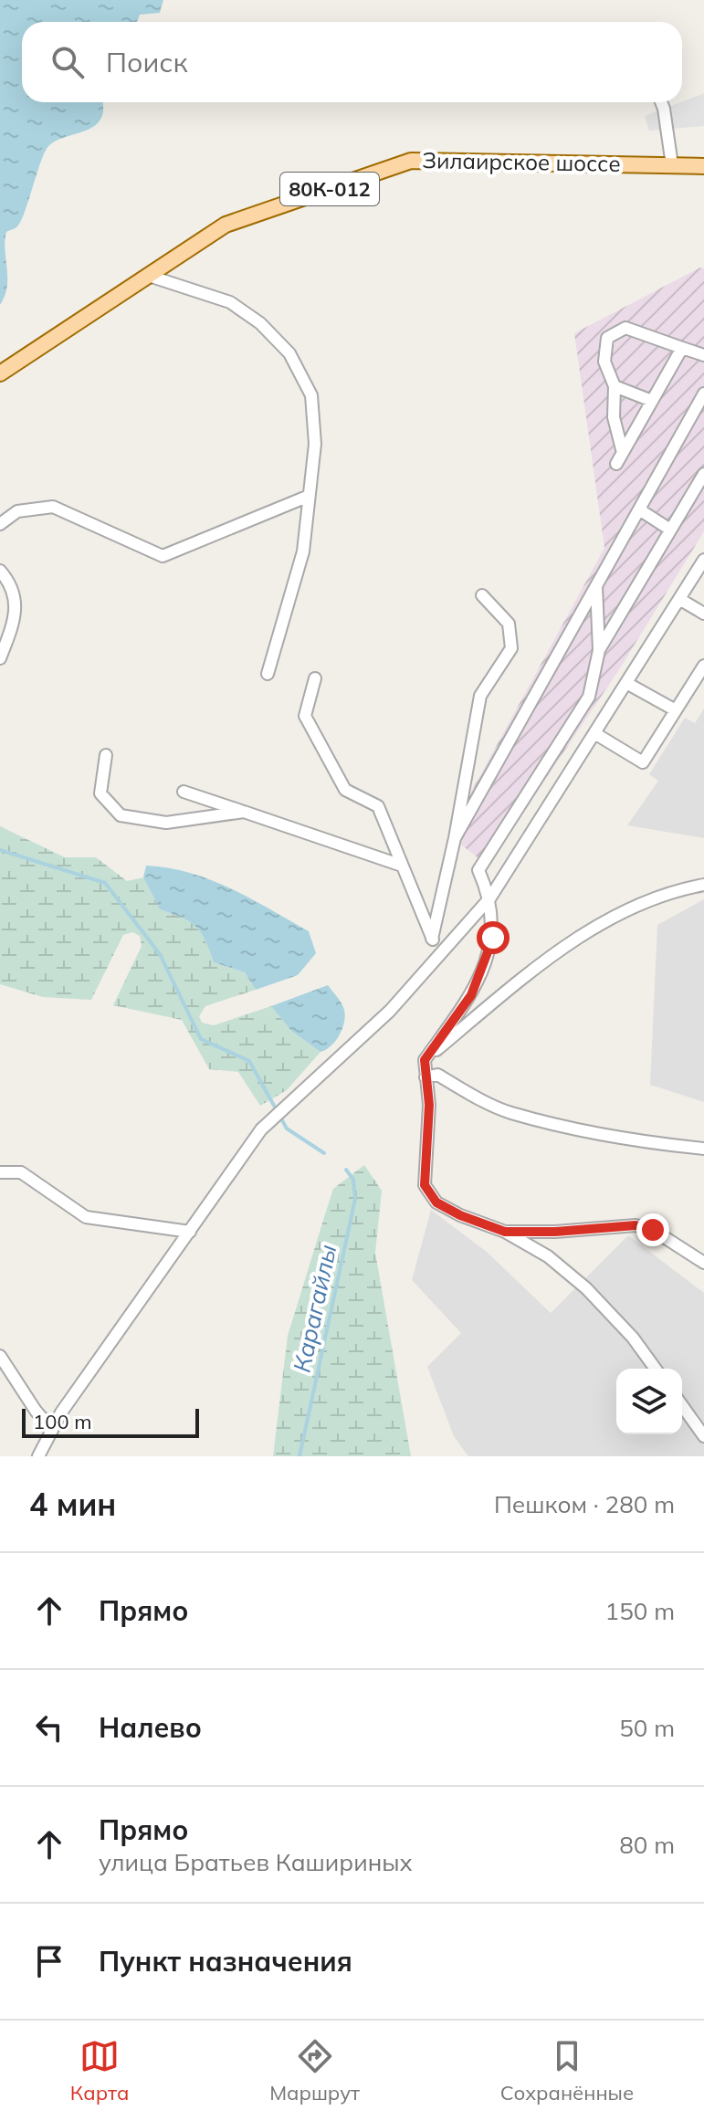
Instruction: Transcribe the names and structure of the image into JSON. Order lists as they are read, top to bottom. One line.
{"streets":{"main road":["Зилаирское шоссе","80К-012"]},"water":["Карагайлы"],"scale_bar":"100 m","page":{"search":"Поиск","scale":"100 m","heading":["4 мин","Пешком · 280 m"],"list":[["Прямо","150 m"],["Налево","50 m"],["Прямо","улица Братьев Кашириных","80 m"],"Пункт назначения"],"nav":["Карта","Маршрут","Сохранённые"]}}
